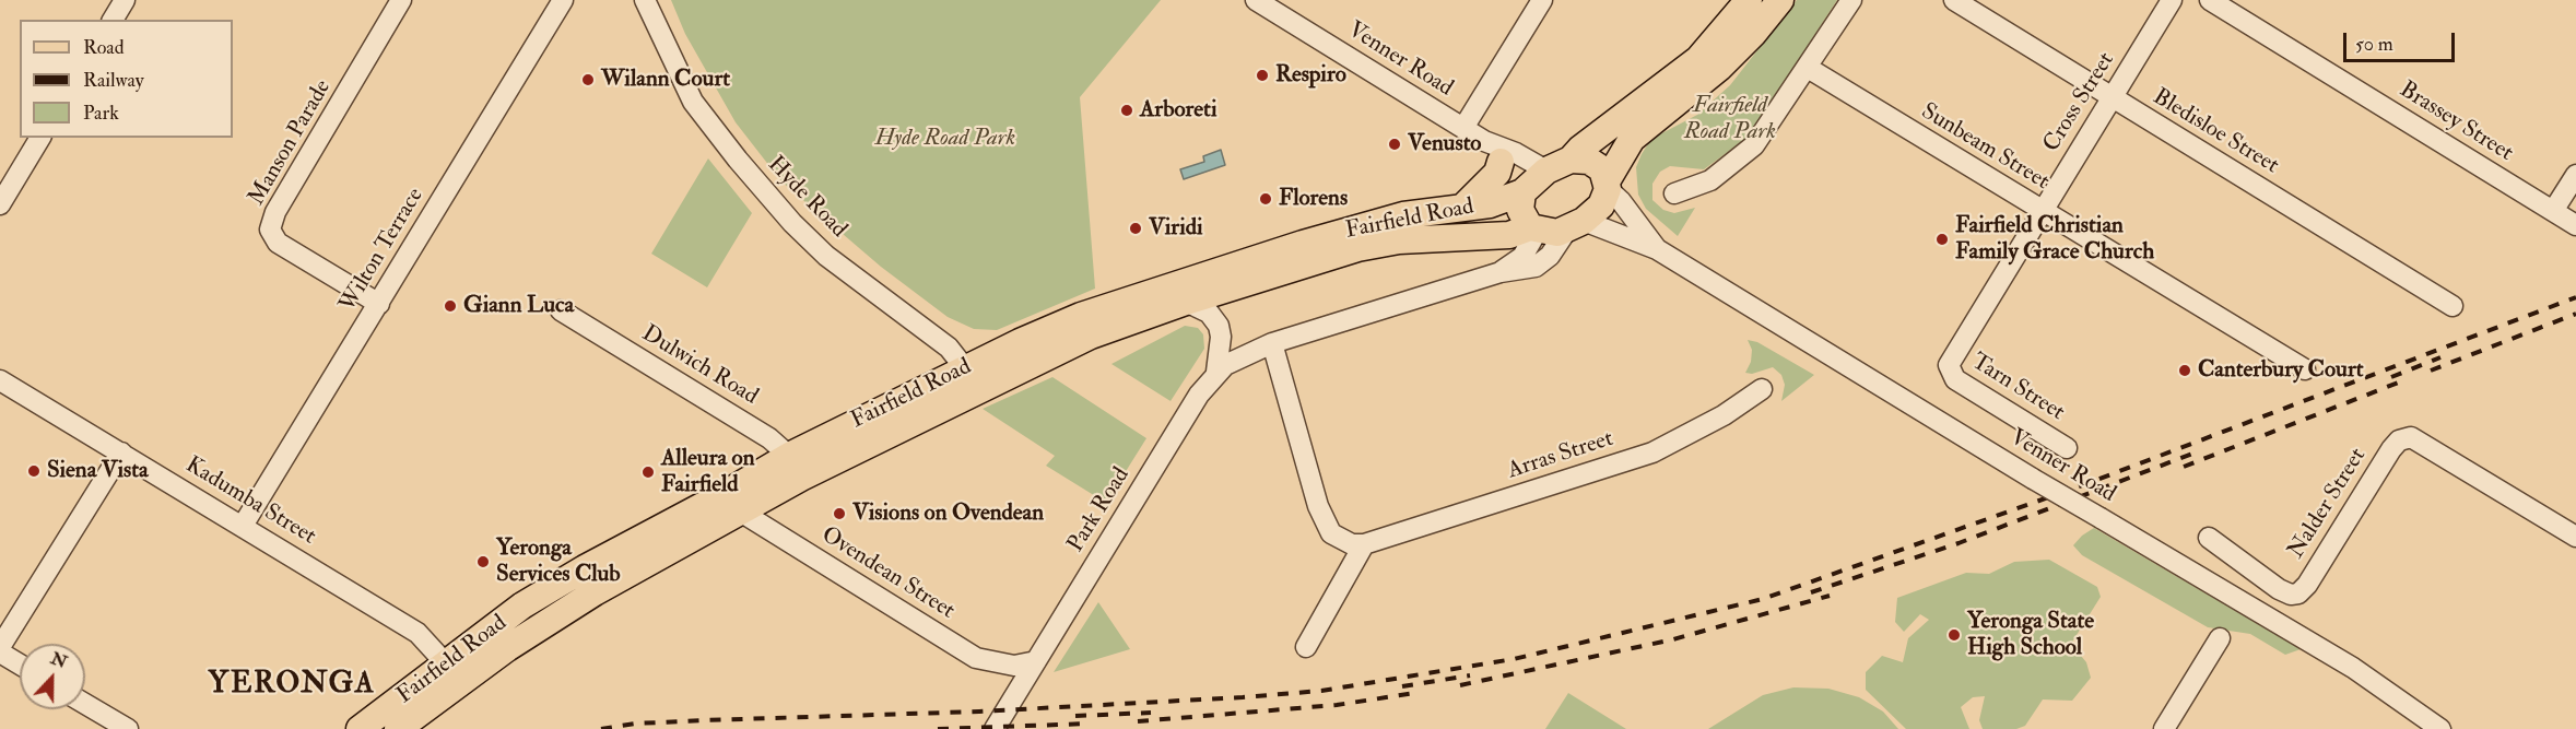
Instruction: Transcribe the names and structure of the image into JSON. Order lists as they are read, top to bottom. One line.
{"streets":{"main road":["Fairfield Road"],"street":["Venner Road","Cross Street","Brassey Street","Bledisloe Street","Manson Parade","Sunbeam Street","Hyde Road","Wilton Terrace","Dulwich Road","Tarn Street","Arras Street","Kadumba Street","Nalder Street","Park Road","Ovendean Street"]},"crossings":[["Venner Road","Fairfield Road"],["Cross Street","Bledisloe Street"],["Cross Street","Sunbeam Street"],["Cross Street","Tarn Street"],["Manson Parade","Wilton Terrace"],["Hyde Road","Fairfield Road"],["Fairfield Road","Dulwich Road"],["Fairfield Road","Kadumba Street"],["Fairfield Road","Ovendean Street"],["Wilton Terrace","Kadumba Street"],["Park Road","Ovendean Street"]],"districts":["YERONGA"],"parks":["Fairfield Road Park","Hyde Road Park"],"places":["Respiro","Wilann Court","Arboreti","Venusto","Florens","Viridi","Fairfield Christian Family Grace Church","Giann Luca","Canterbury Court","Siena Vista","Alleura on Fairfield","Visions on Ovendean","Yeronga Services Club","Yeronga State High School"],"legend":["Road","Railway","Park"],"scale_bar":"50 m","north":"top"}
